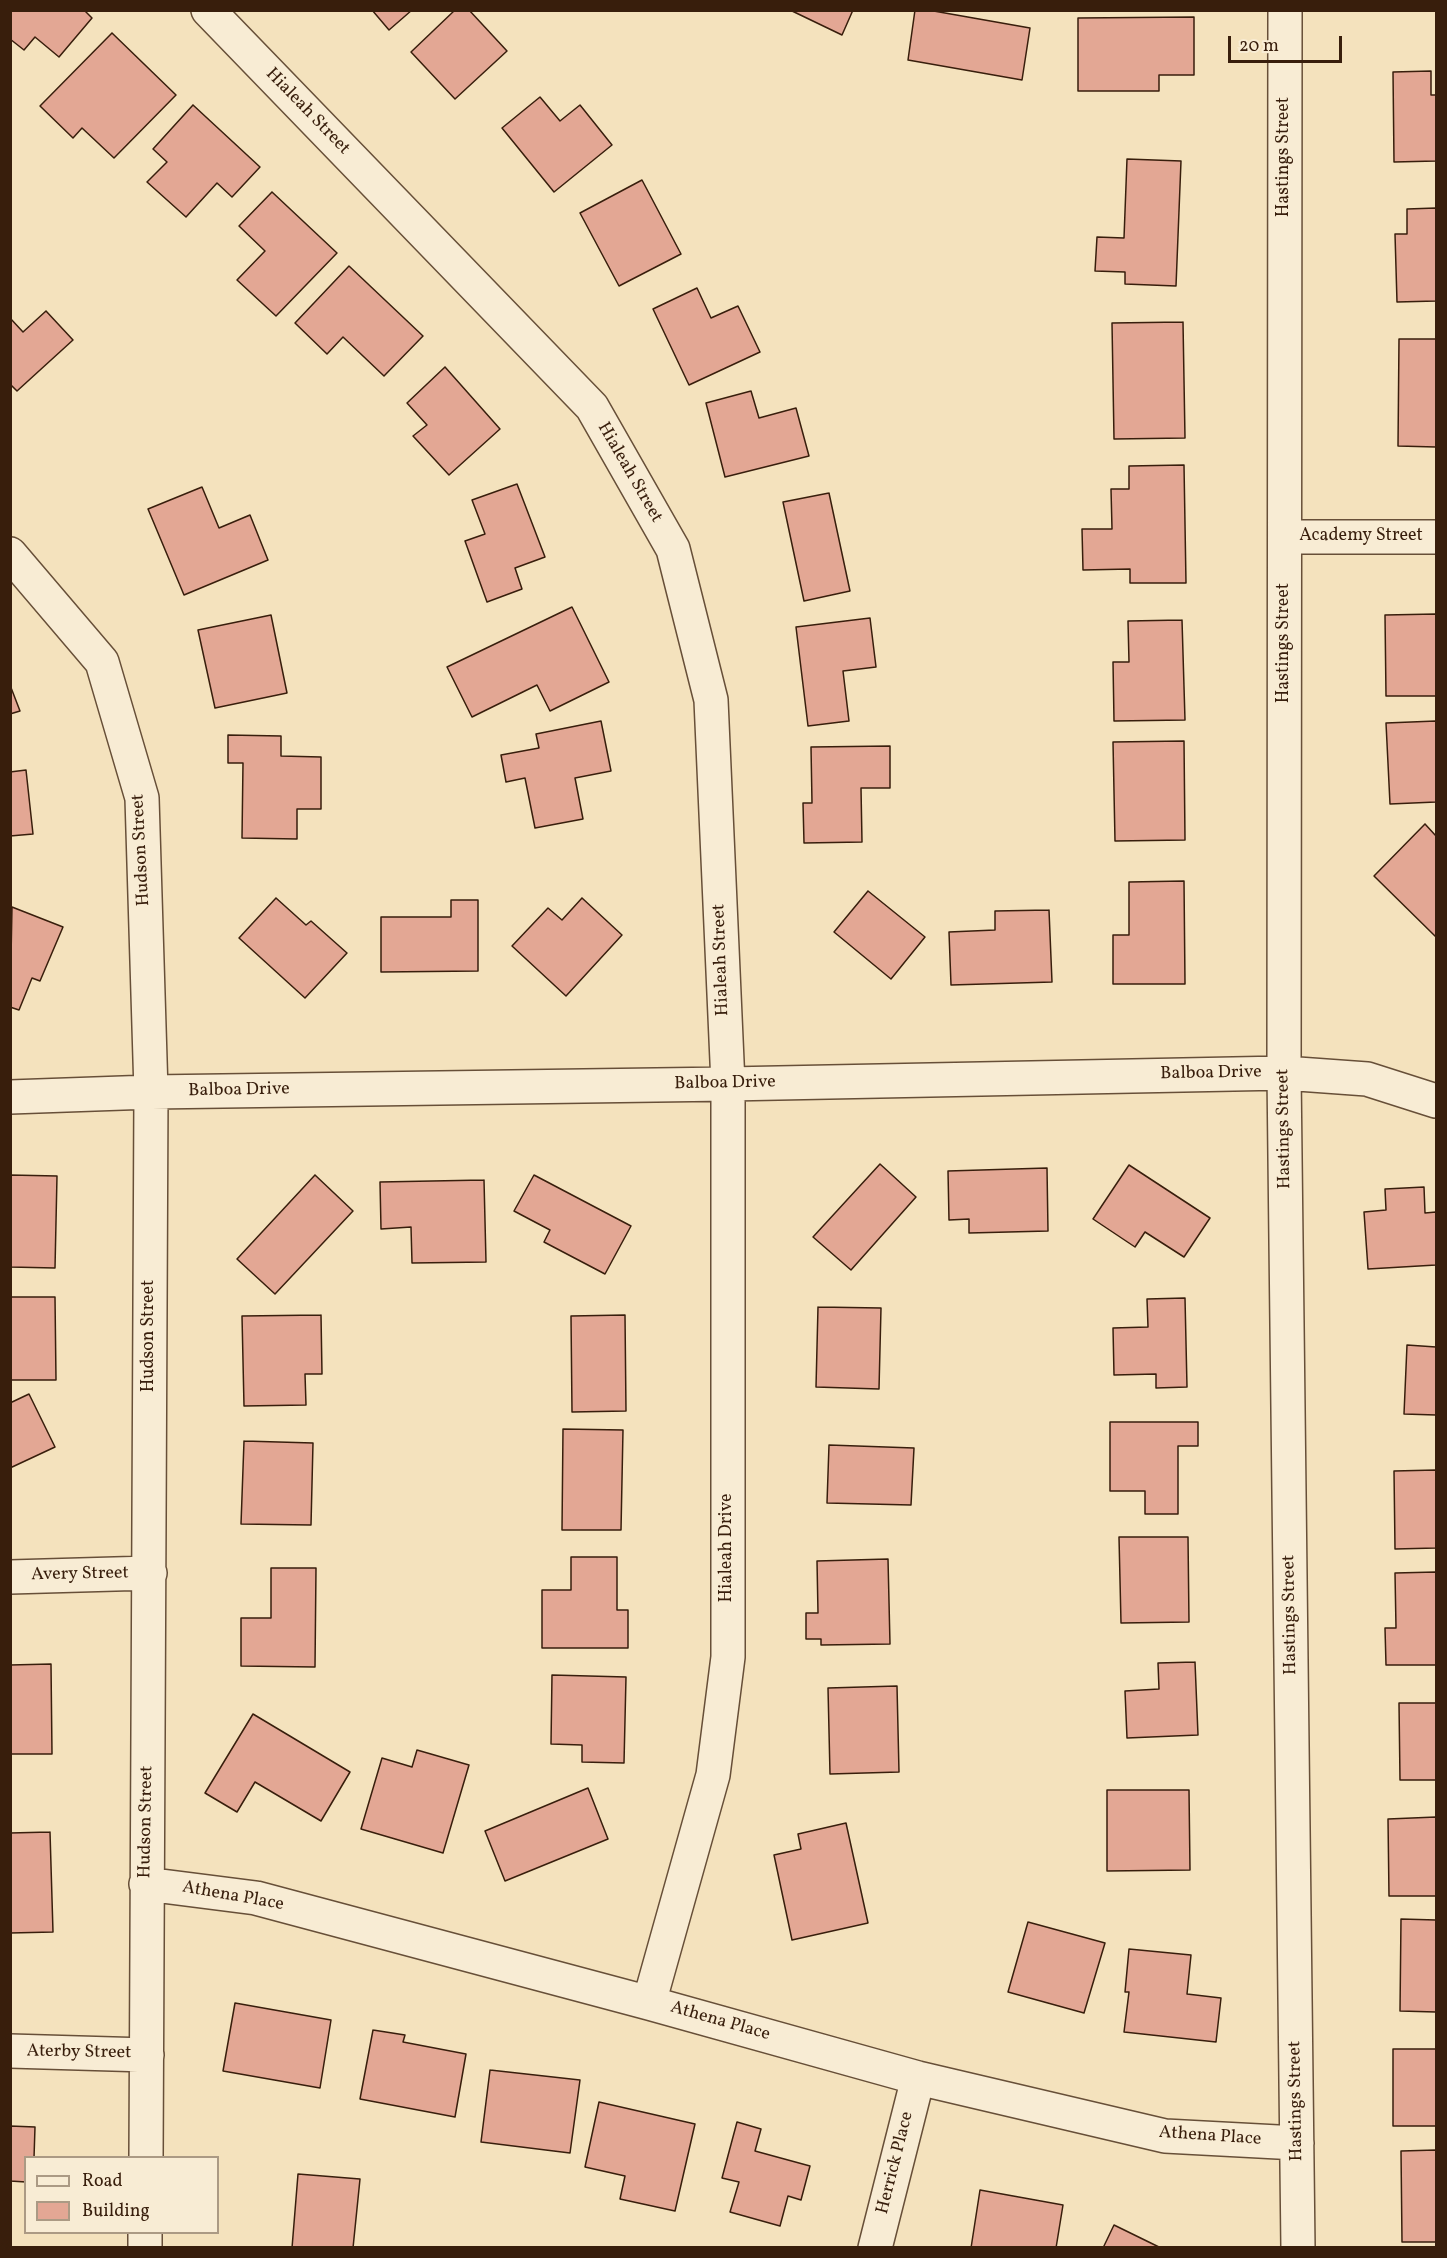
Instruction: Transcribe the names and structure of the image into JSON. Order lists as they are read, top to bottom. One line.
{"streets":{"street":["Hialeah Street","Hastings Street","Academy Street","Hudson Street","Balboa Drive","Hialeah Drive","Avery Street","Athena Place","Aterby Street","Herrick Place"]},"crossings":[["Hialeah Street","Balboa Drive"],["Hialeah Street","Hialeah Drive"],["Hastings Street","Academy Street"],["Hastings Street","Balboa Drive"],["Hastings Street","Athena Place"],["Hudson Street","Balboa Drive"],["Hudson Street","Avery Street"],["Hudson Street","Athena Place"],["Hudson Street","Aterby Street"],["Balboa Drive","Hialeah Drive"],["Hialeah Drive","Athena Place"],["Athena Place","Herrick Place"]],"legend":["Road","Building"],"scale_bar":"20 m"}
